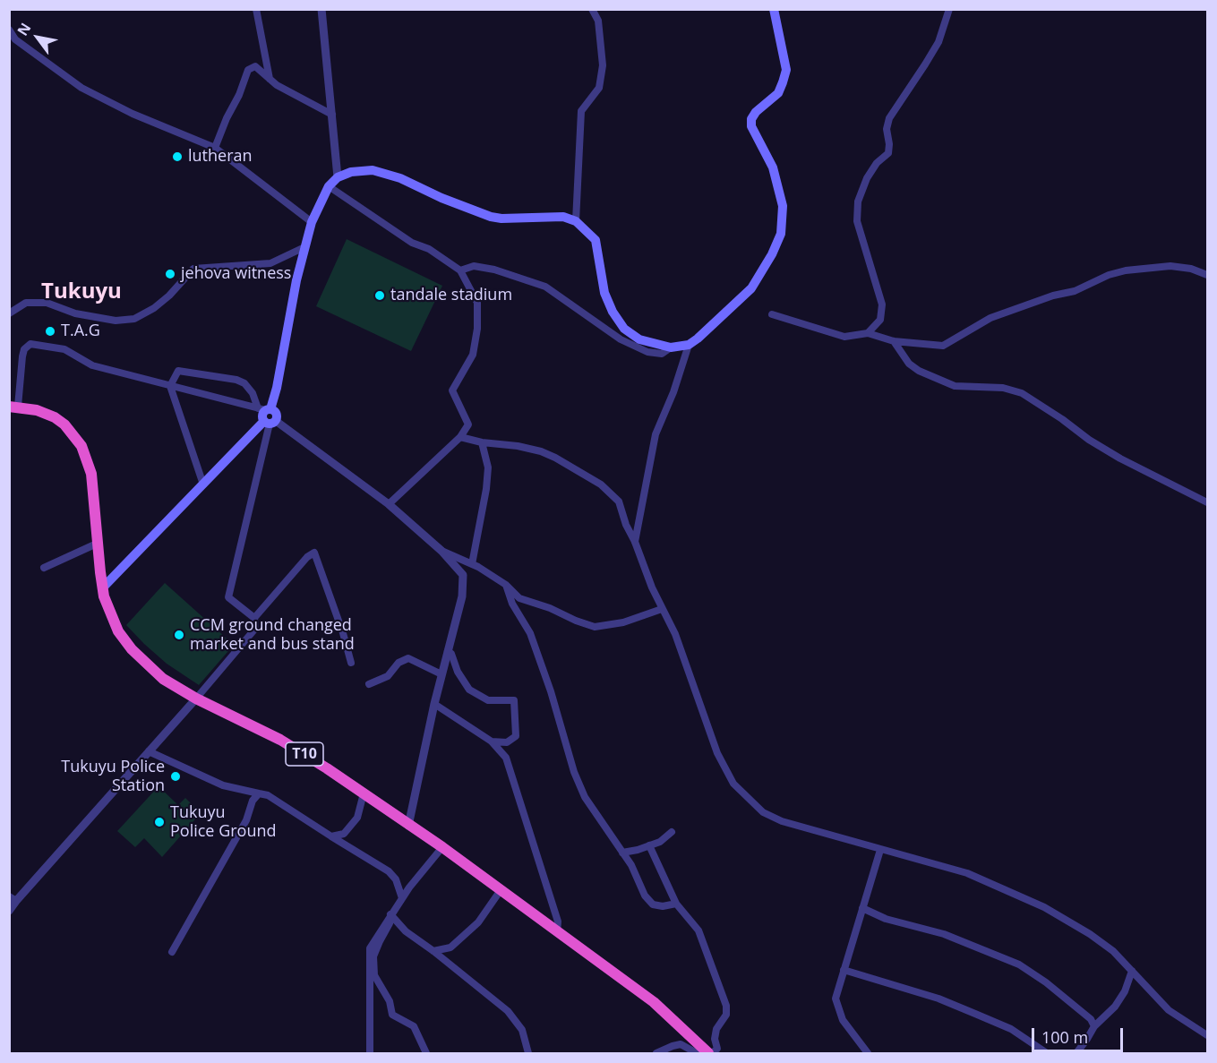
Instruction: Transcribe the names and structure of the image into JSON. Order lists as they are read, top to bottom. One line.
{"streets":{"highway":["T10"]},"districts":["Tukuyu"],"places":["lutheran","jehova witness","tandale stadium","T.A.G","CCM ground changed market and bus stand","Tukuyu Police Station","Tukuyu Police Ground"],"scale_bar":"100 m","north":"top left"}
